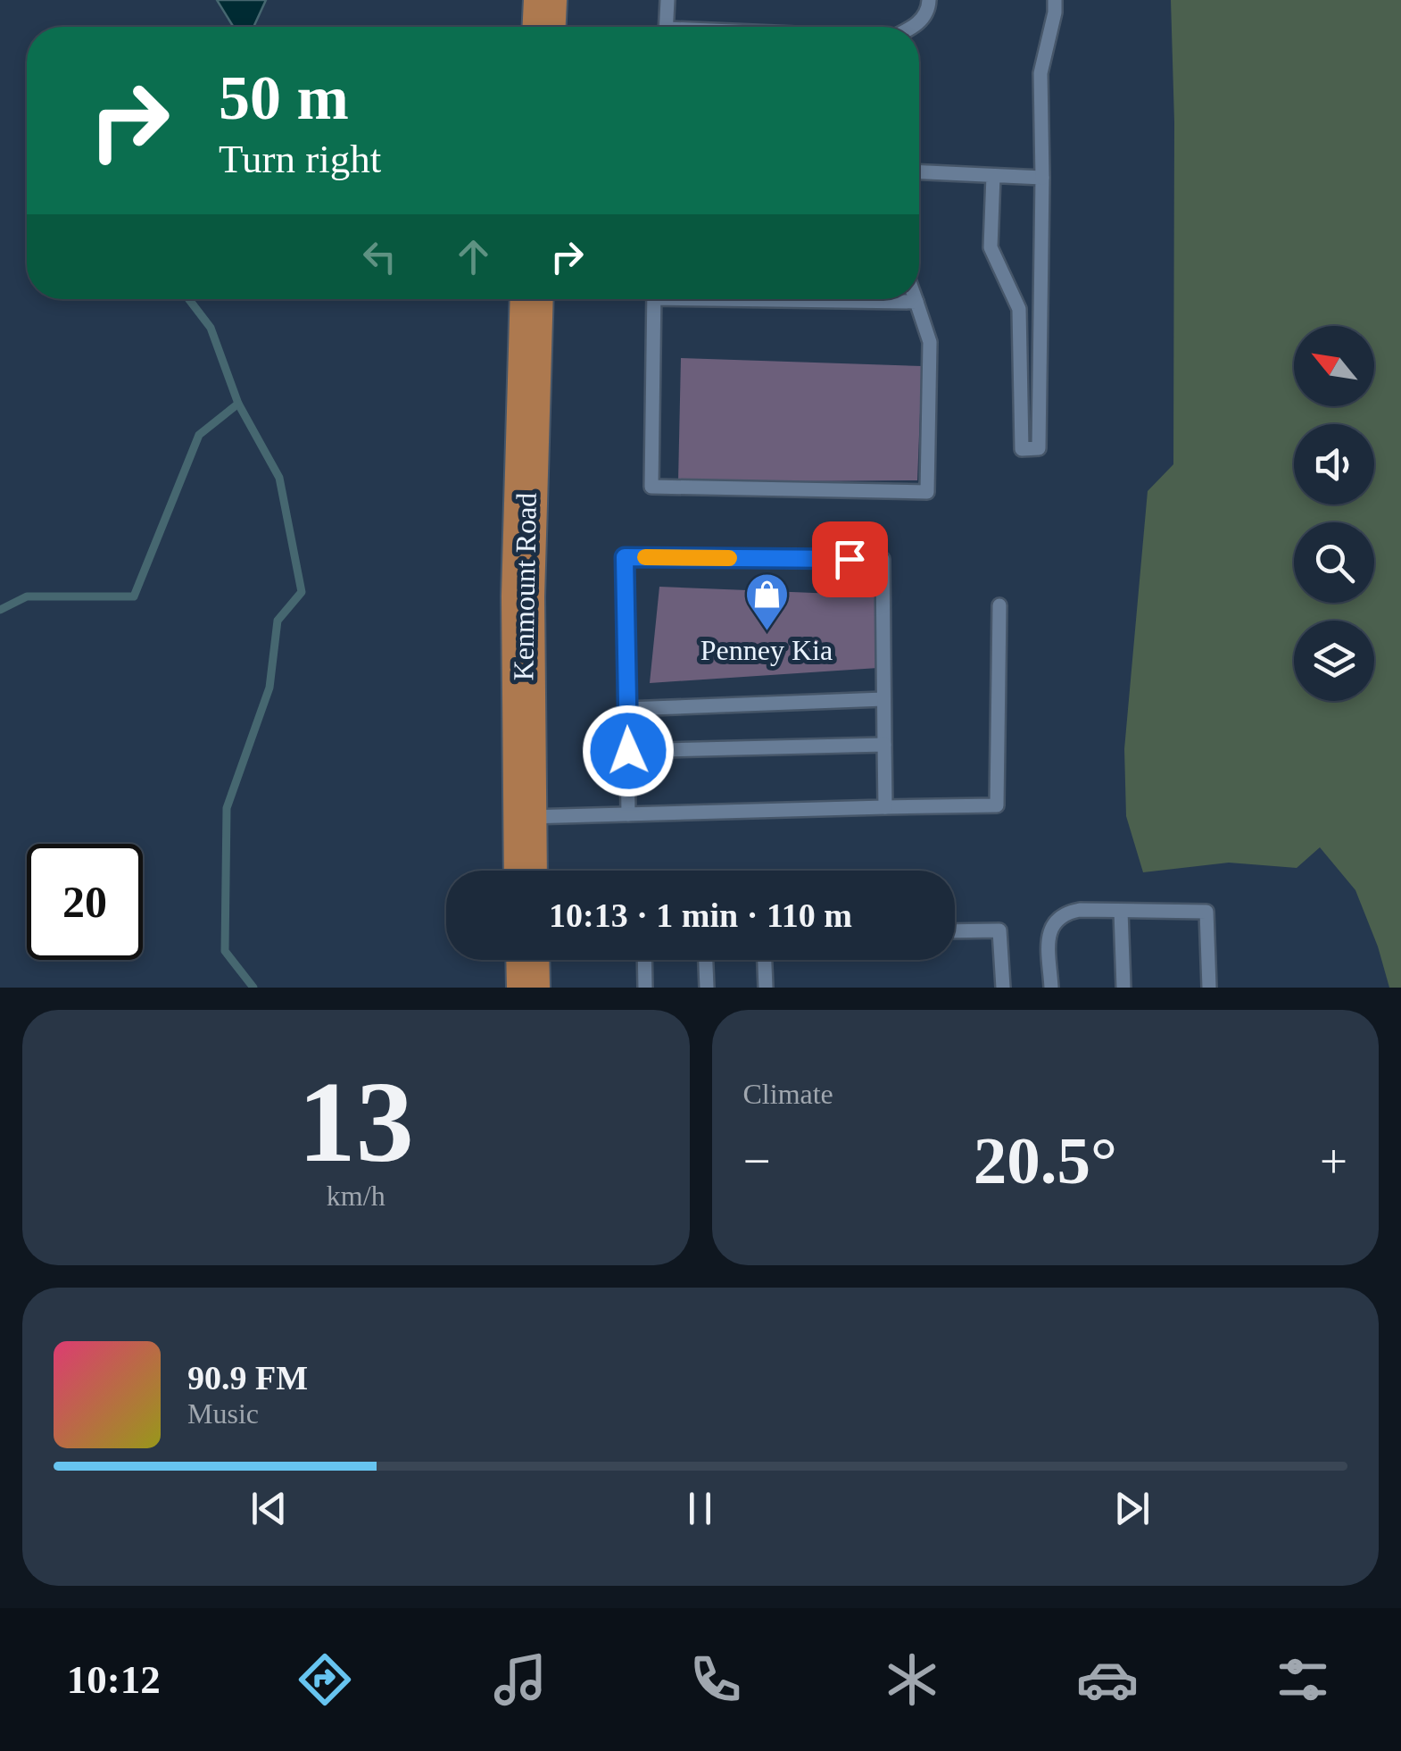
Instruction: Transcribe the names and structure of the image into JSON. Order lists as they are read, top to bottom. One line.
{"streets":{"main road":["Kenmount Road"]},"places":{"shop":["Penney Kia"]},"north":"top left","page":{"turn":["50 m","Turn right"],"limit":"20","trip":"10:13 · 1 min · 110 m","tile":[["13","km/h"],"Climate"],"heat":["−","20.5°","+"],"song":["90.9 FM","Music"],"tabs":"10:12"}}
